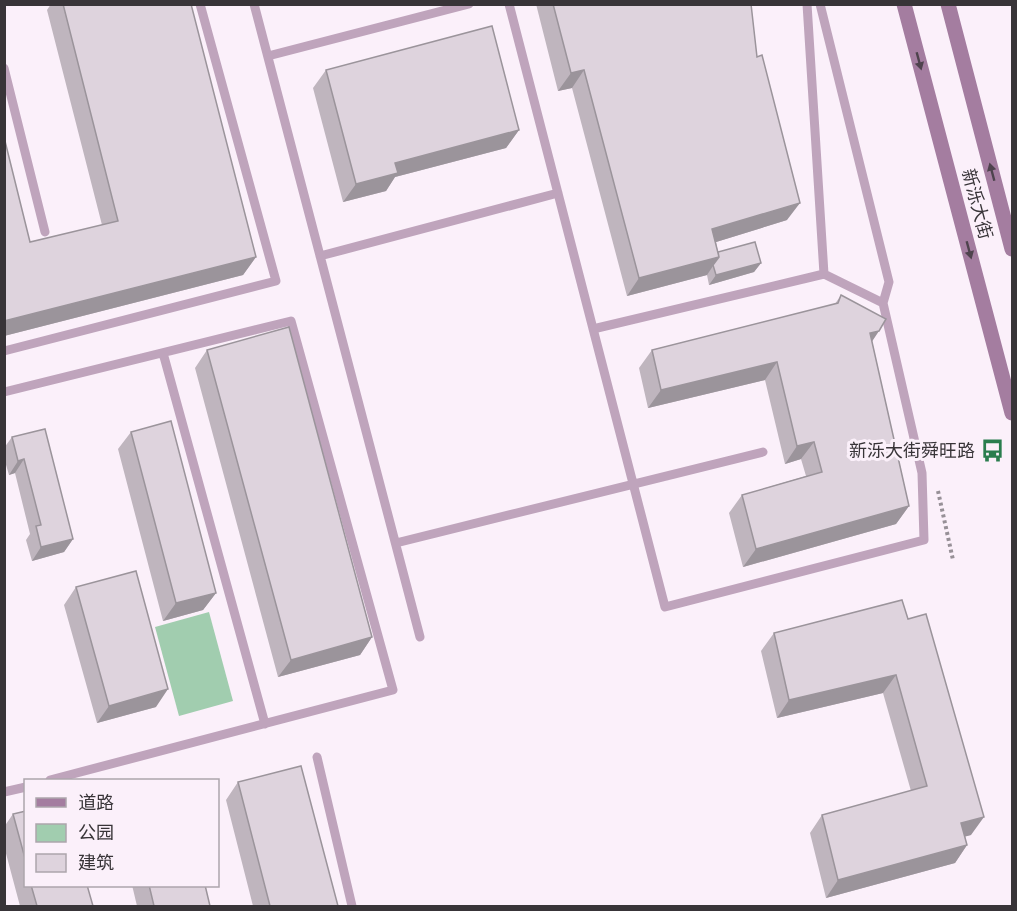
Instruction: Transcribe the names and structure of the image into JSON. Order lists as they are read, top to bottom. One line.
{"streets":{"main road":["新泺大街"]},"places":{"bus stop":["新泺大街舜旺路"]},"legend":["道路","公园","建筑"]}
